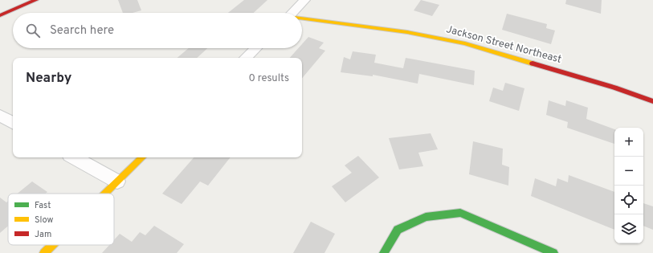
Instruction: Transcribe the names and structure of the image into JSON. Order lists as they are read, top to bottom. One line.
{"streets":{"street":["Jackson Street Northeast"]},"legend":["Fast","Slow","Jam"],"page":{"search":"Search here","heading":["Nearby","0 results"],"map_buttons":["+","−"]}}
